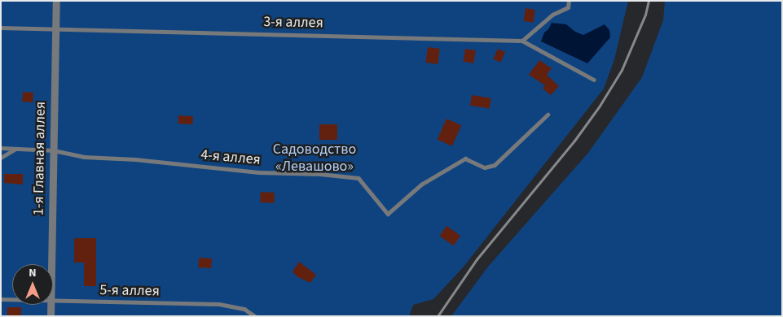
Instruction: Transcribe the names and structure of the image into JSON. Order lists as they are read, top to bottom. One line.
{"streets":{"street":["1-я Главная аллея"],"lane":["3-я аллея","4-я аллея","5-я аллея"]},"crossings":[["3-я аллея","1-я Главная аллея"],["4-я аллея","1-я Главная аллея"]],"parks":["Садоводство «Левашово»"],"north":"top"}
